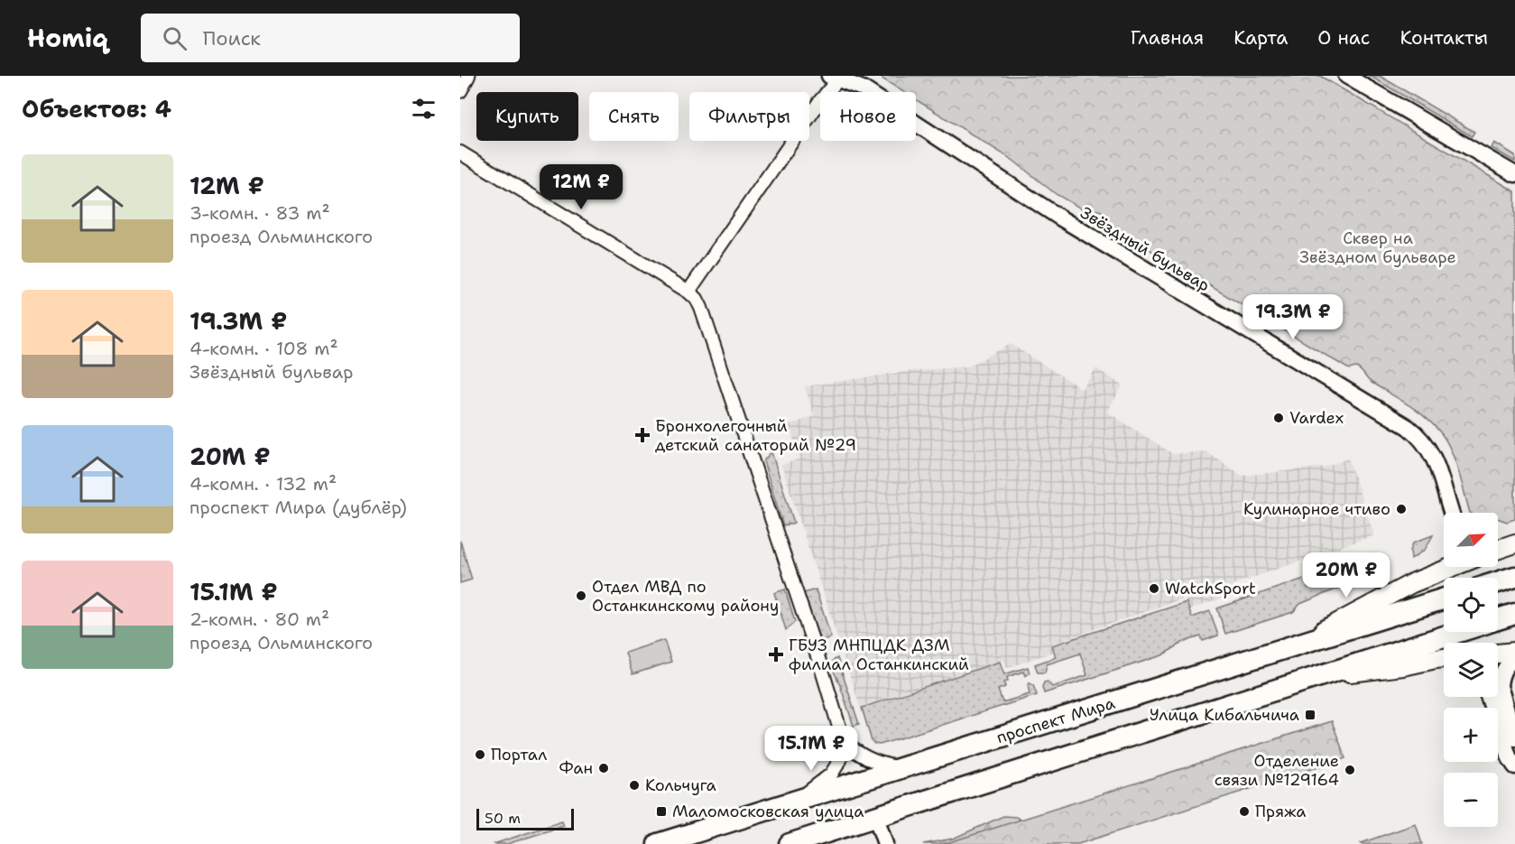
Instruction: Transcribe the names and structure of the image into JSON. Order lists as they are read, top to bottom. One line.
{"streets":{"main road":["проспект Мира"],"street":["Звёздный бульвар"]},"parks":["Сквер на Звёздном бульваре"],"places":{"other":["Vardex","Кулинарное чтиво","WatchSport","Отдел МВД по Останкинскому району","Портал","Фан","Отделение связи №129164","Кольчуга","Пряжа"],"health":["Бронхолегочный детский санаторий №29","ГБУЗ МНПЦДК ДЗМ филиал Останкинский"],"transit":["Улица Кибальчича","Маломосковская улица"]},"scale_bar":"50 m","north":"top right","page":{"header":"Homiq","search":"Поиск","nav":["Главная","Карта","О нас","Контакты"],"heading":"Объектов: 4","chip":["Купить","Снять","Фильтры","Новое"],"list":[{"name":"12M ₽","note":"3-комн. · 83 m² · проезд Ольминского"},{"name":"19.3M ₽","note":"4-комн. · 108 m² · Звёздный бульвар"},{"name":"20M ₽","note":"4-комн. · 132 m² · проспект Мира (дублёр)"},{"name":"15.1M ₽","note":"2-комн. · 80 m² · проезд Ольминского"}],"price":["12M ₽","19.3M ₽","20M ₽","15.1M ₽"],"map_buttons":["+","−"],"scale":"50 m"}}
